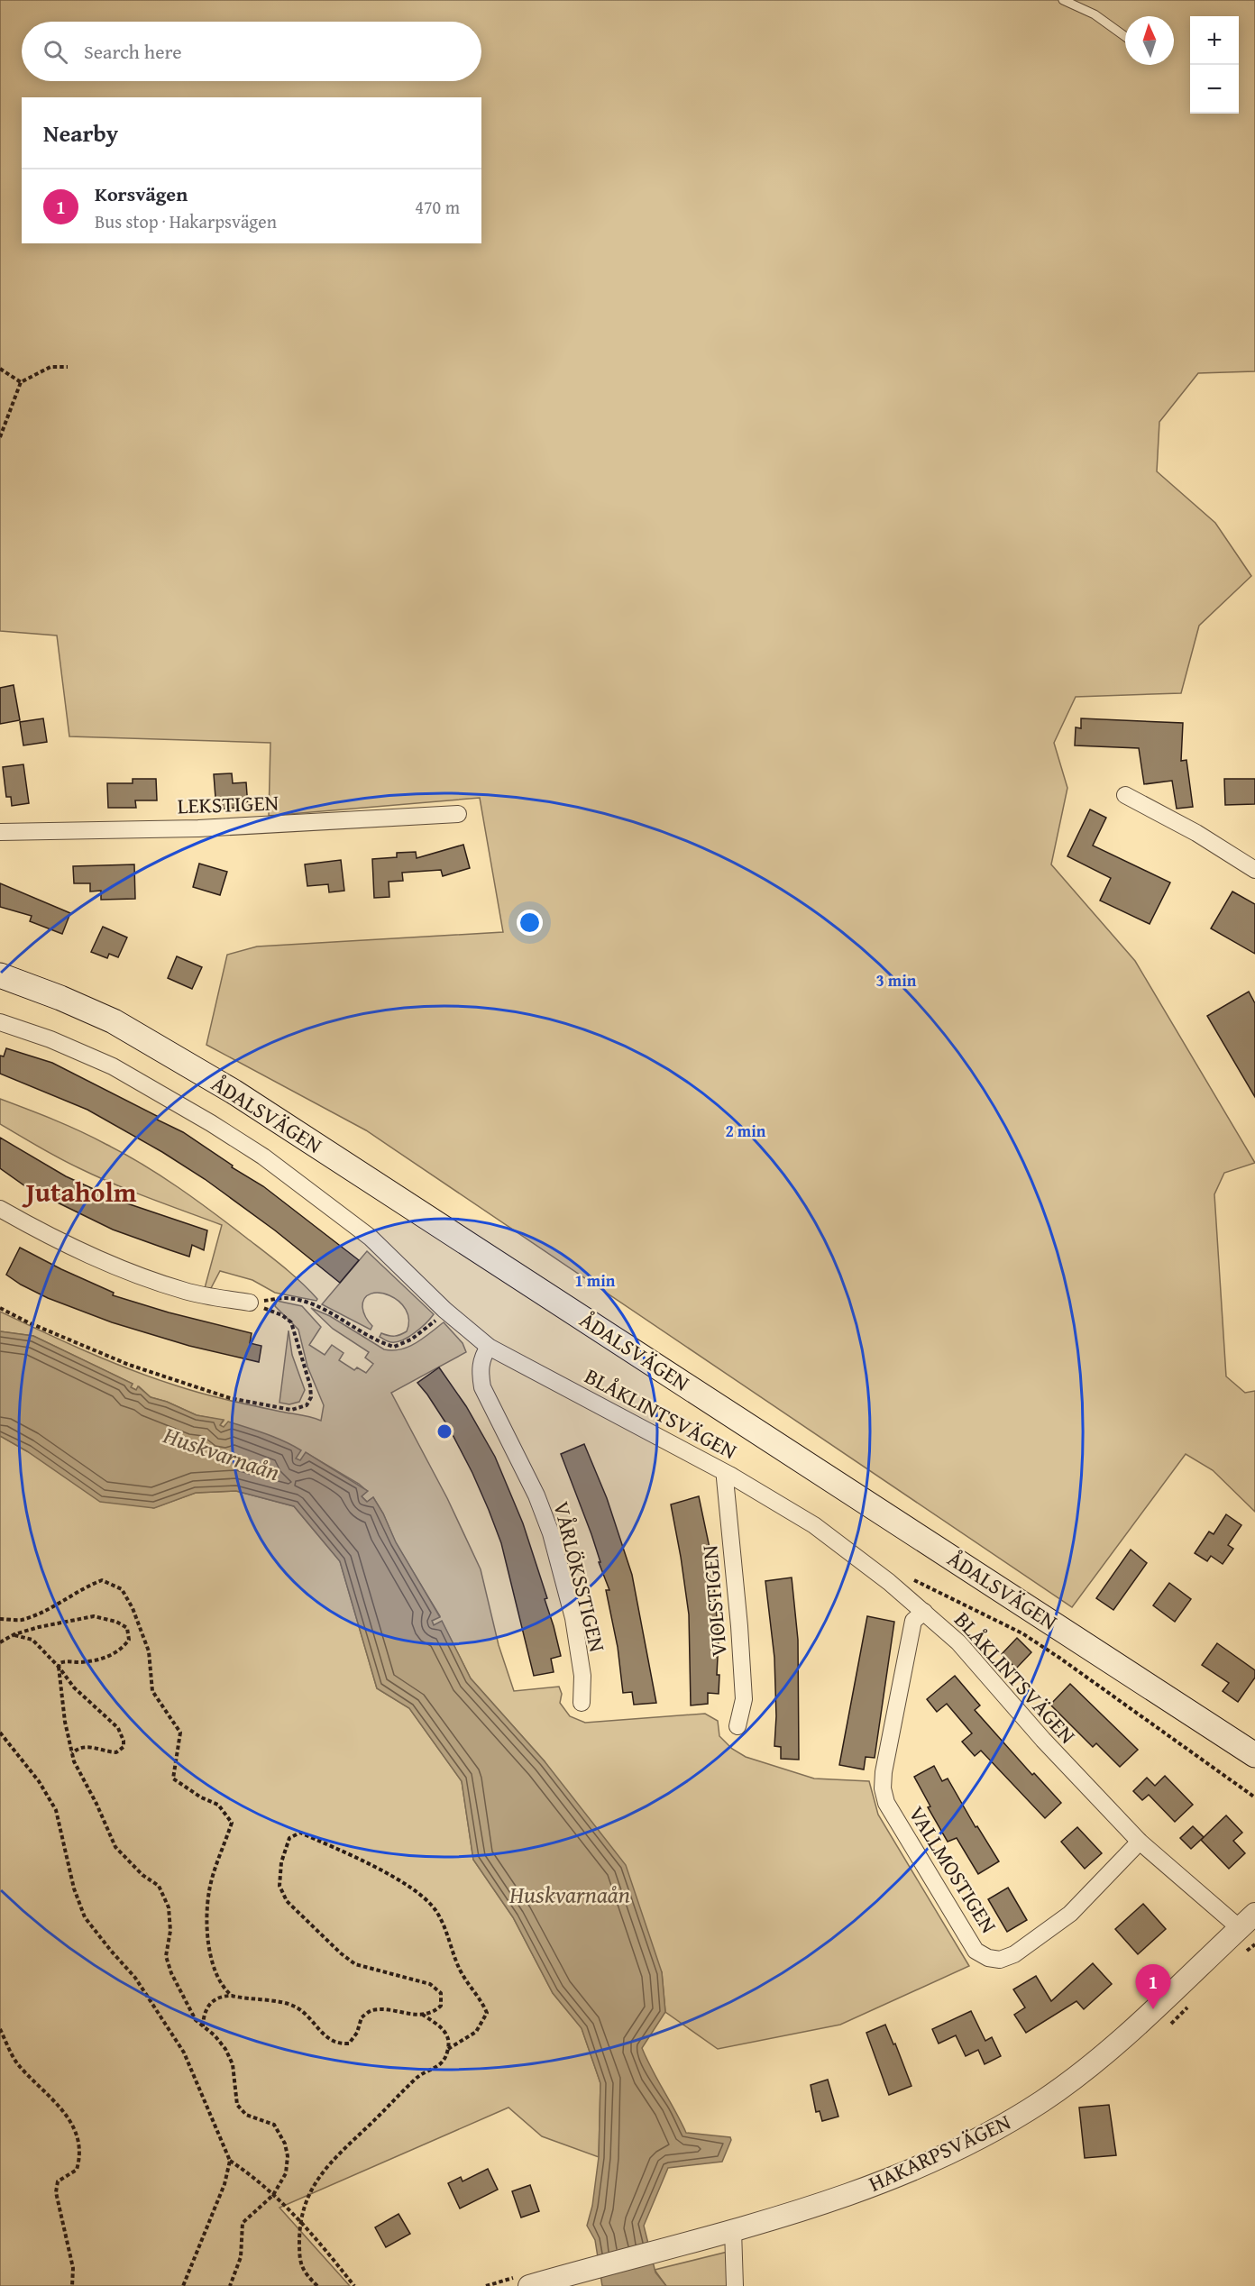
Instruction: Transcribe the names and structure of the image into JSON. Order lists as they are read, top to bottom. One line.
{"streets":{"main road":["ÅDALSVÄGEN"],"street":["LEKSTIGEN","BLÅKLINTSVÄGEN","VÅRLÖKSSTIGEN","VIOLSTIGEN","VALLMOSTIGEN","HAKARPSVÄGEN"]},"crossings":[["BLÅKLINTSVÄGEN","VÅRLÖKSSTIGEN"],["BLÅKLINTSVÄGEN","VIOLSTIGEN"],["BLÅKLINTSVÄGEN","VALLMOSTIGEN"],["BLÅKLINTSVÄGEN","HAKARPSVÄGEN"]],"districts":["Jutaholm"],"water":["Huskvarnaån"],"north":"top","page":{"map_buttons":["+","−"],"search":"Search here","heading":"Nearby","list":[{"mark":"1","name":"Korsvägen","note":"Bus stop · Hakarpsvägen","value":"470 m"}],"pins":"1"},"rings":["3 min","2 min","1 min"]}
